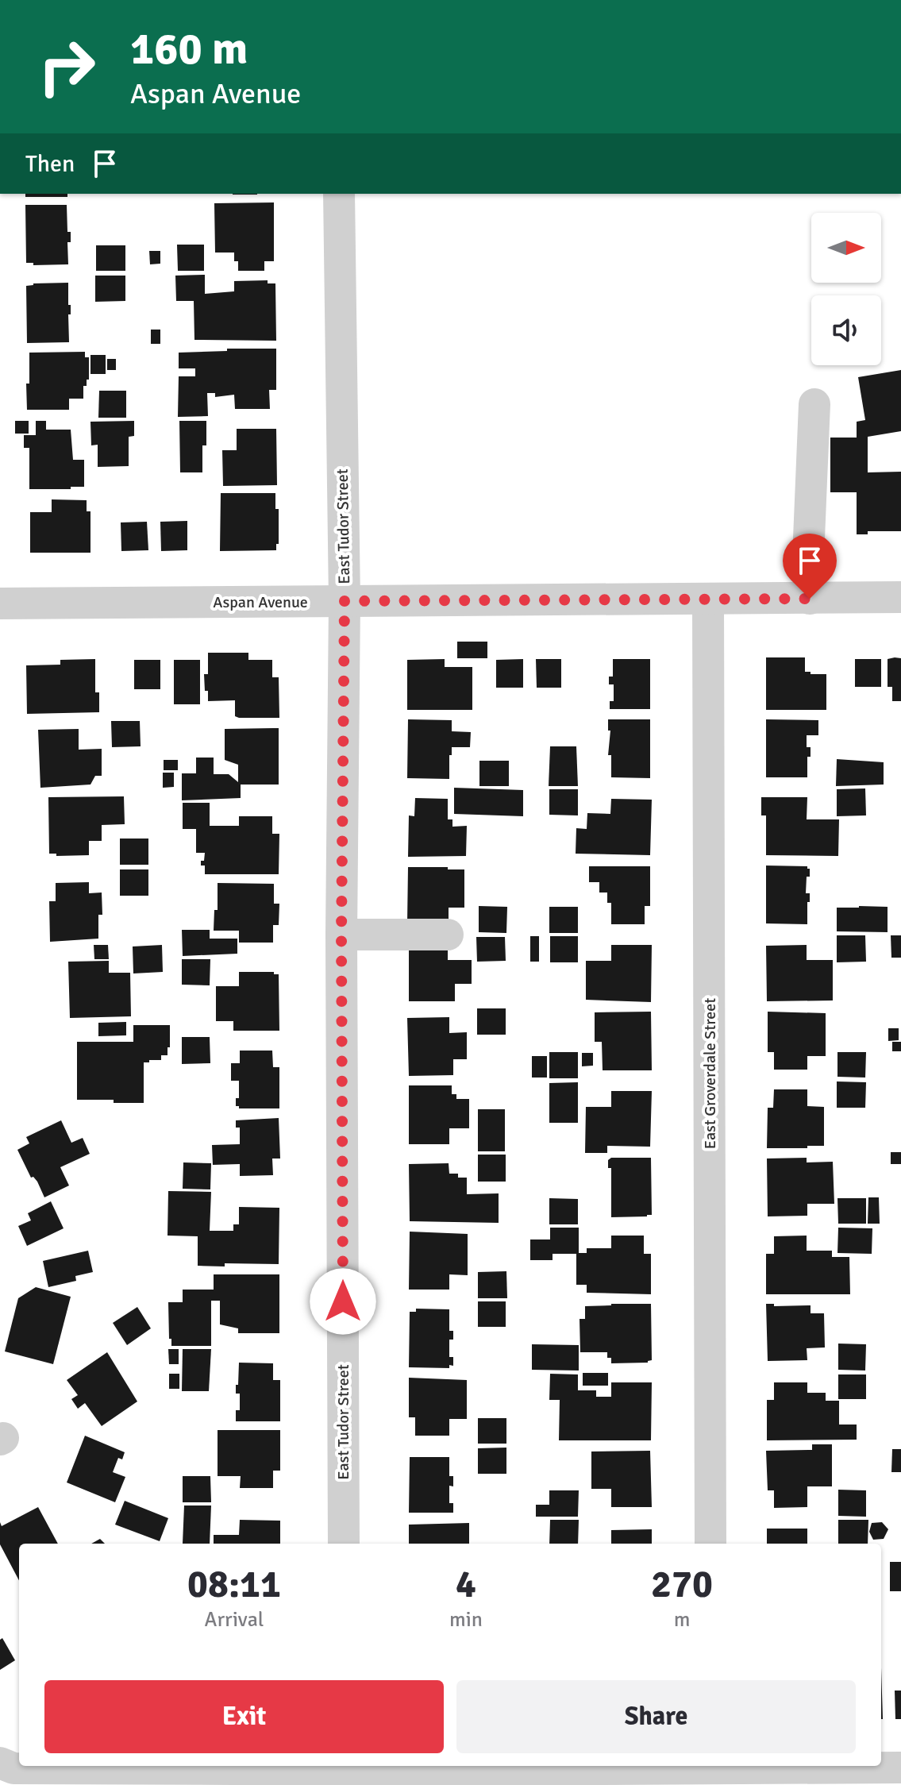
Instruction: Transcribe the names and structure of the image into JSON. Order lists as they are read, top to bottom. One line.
{"streets":{"street":["East Tudor Street","Aspan Avenue","East Groverdale Street"]},"crossings":[["East Tudor Street","Aspan Avenue"],["Aspan Avenue","East Groverdale Street"]],"north":"right","page":{"turn":["160 m","Aspan Avenue"],"then":"Then","eta":["08:11","Arrival","4","min","270","m"],"buttons":["Exit","Share"]}}
